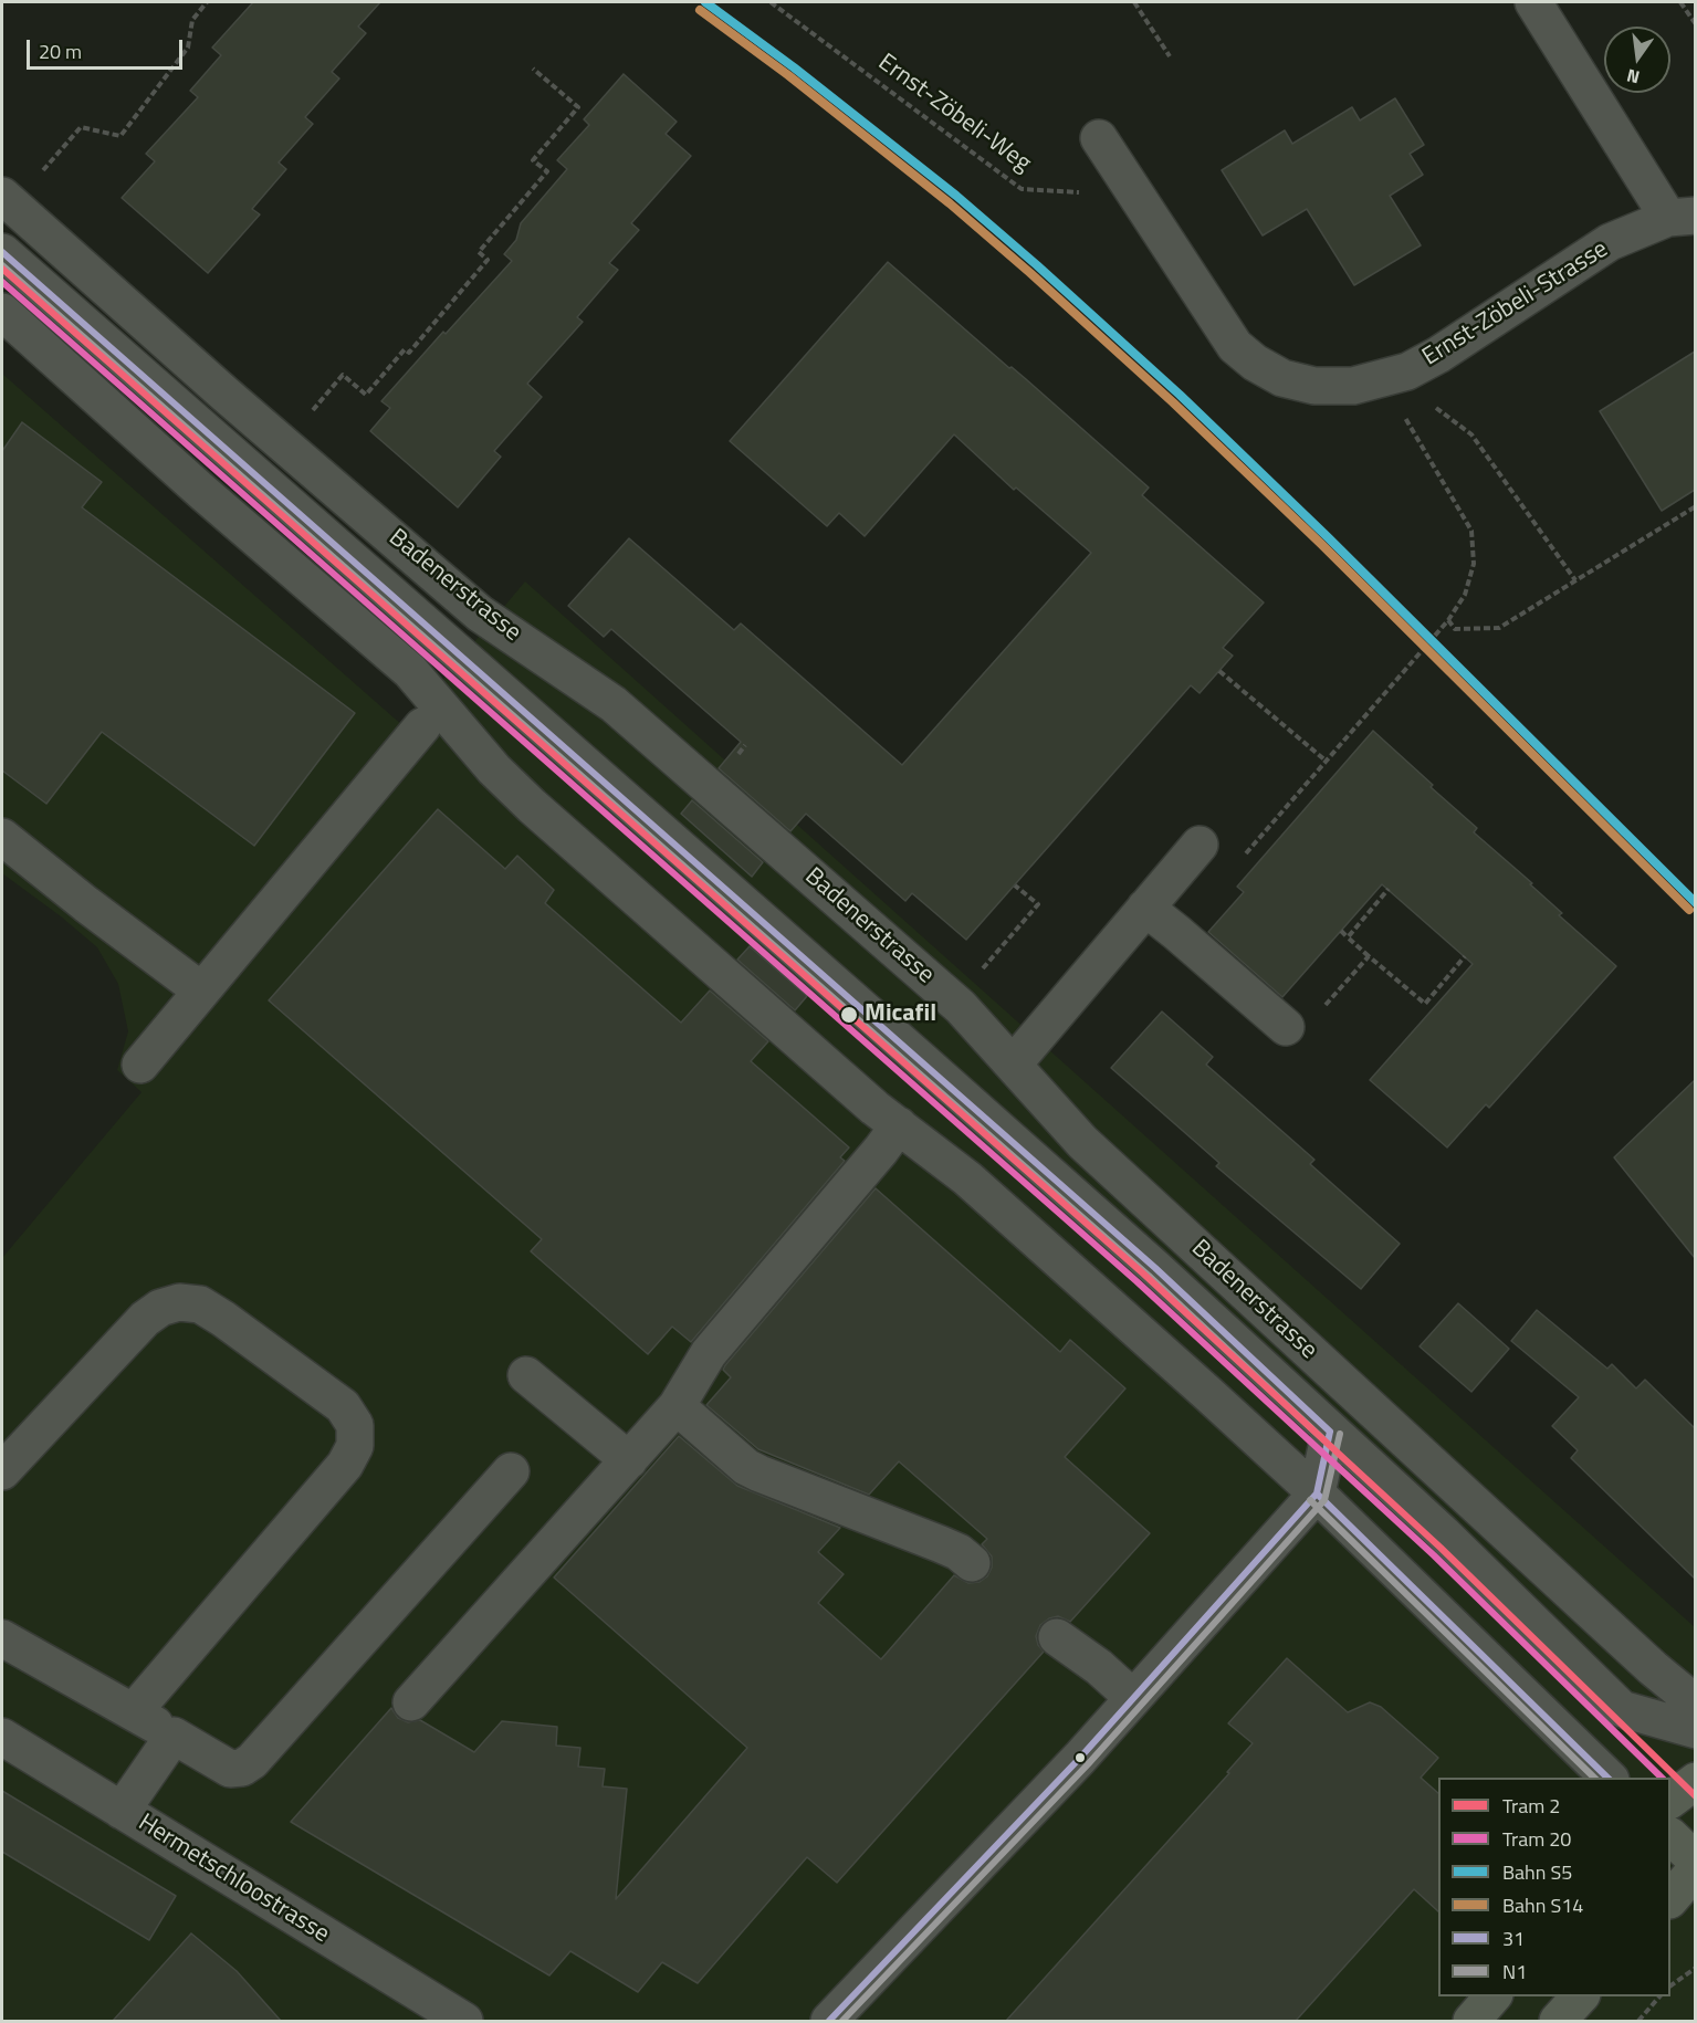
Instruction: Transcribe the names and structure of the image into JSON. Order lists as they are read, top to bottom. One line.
{"streets":{"street":["Ernst-Zöbeli-Strasse","Badenerstrasse","Hermetschloostrasse"],"path":["Ernst-Zöbeli-Weg"]},"crossings":[["Ernst-Zöbeli-Weg","Ernst-Zöbeli-Strasse"]],"places":["Micafil"],"lines":["rail line S5","rail line S14","transit line 31","transit line N1","tram line 2","tram line 20"],"legend":["Tram 2","Tram 20","Bahn S5","Bahn S14","31","N1"],"scale_bar":"20 m","north":"bottom"}
